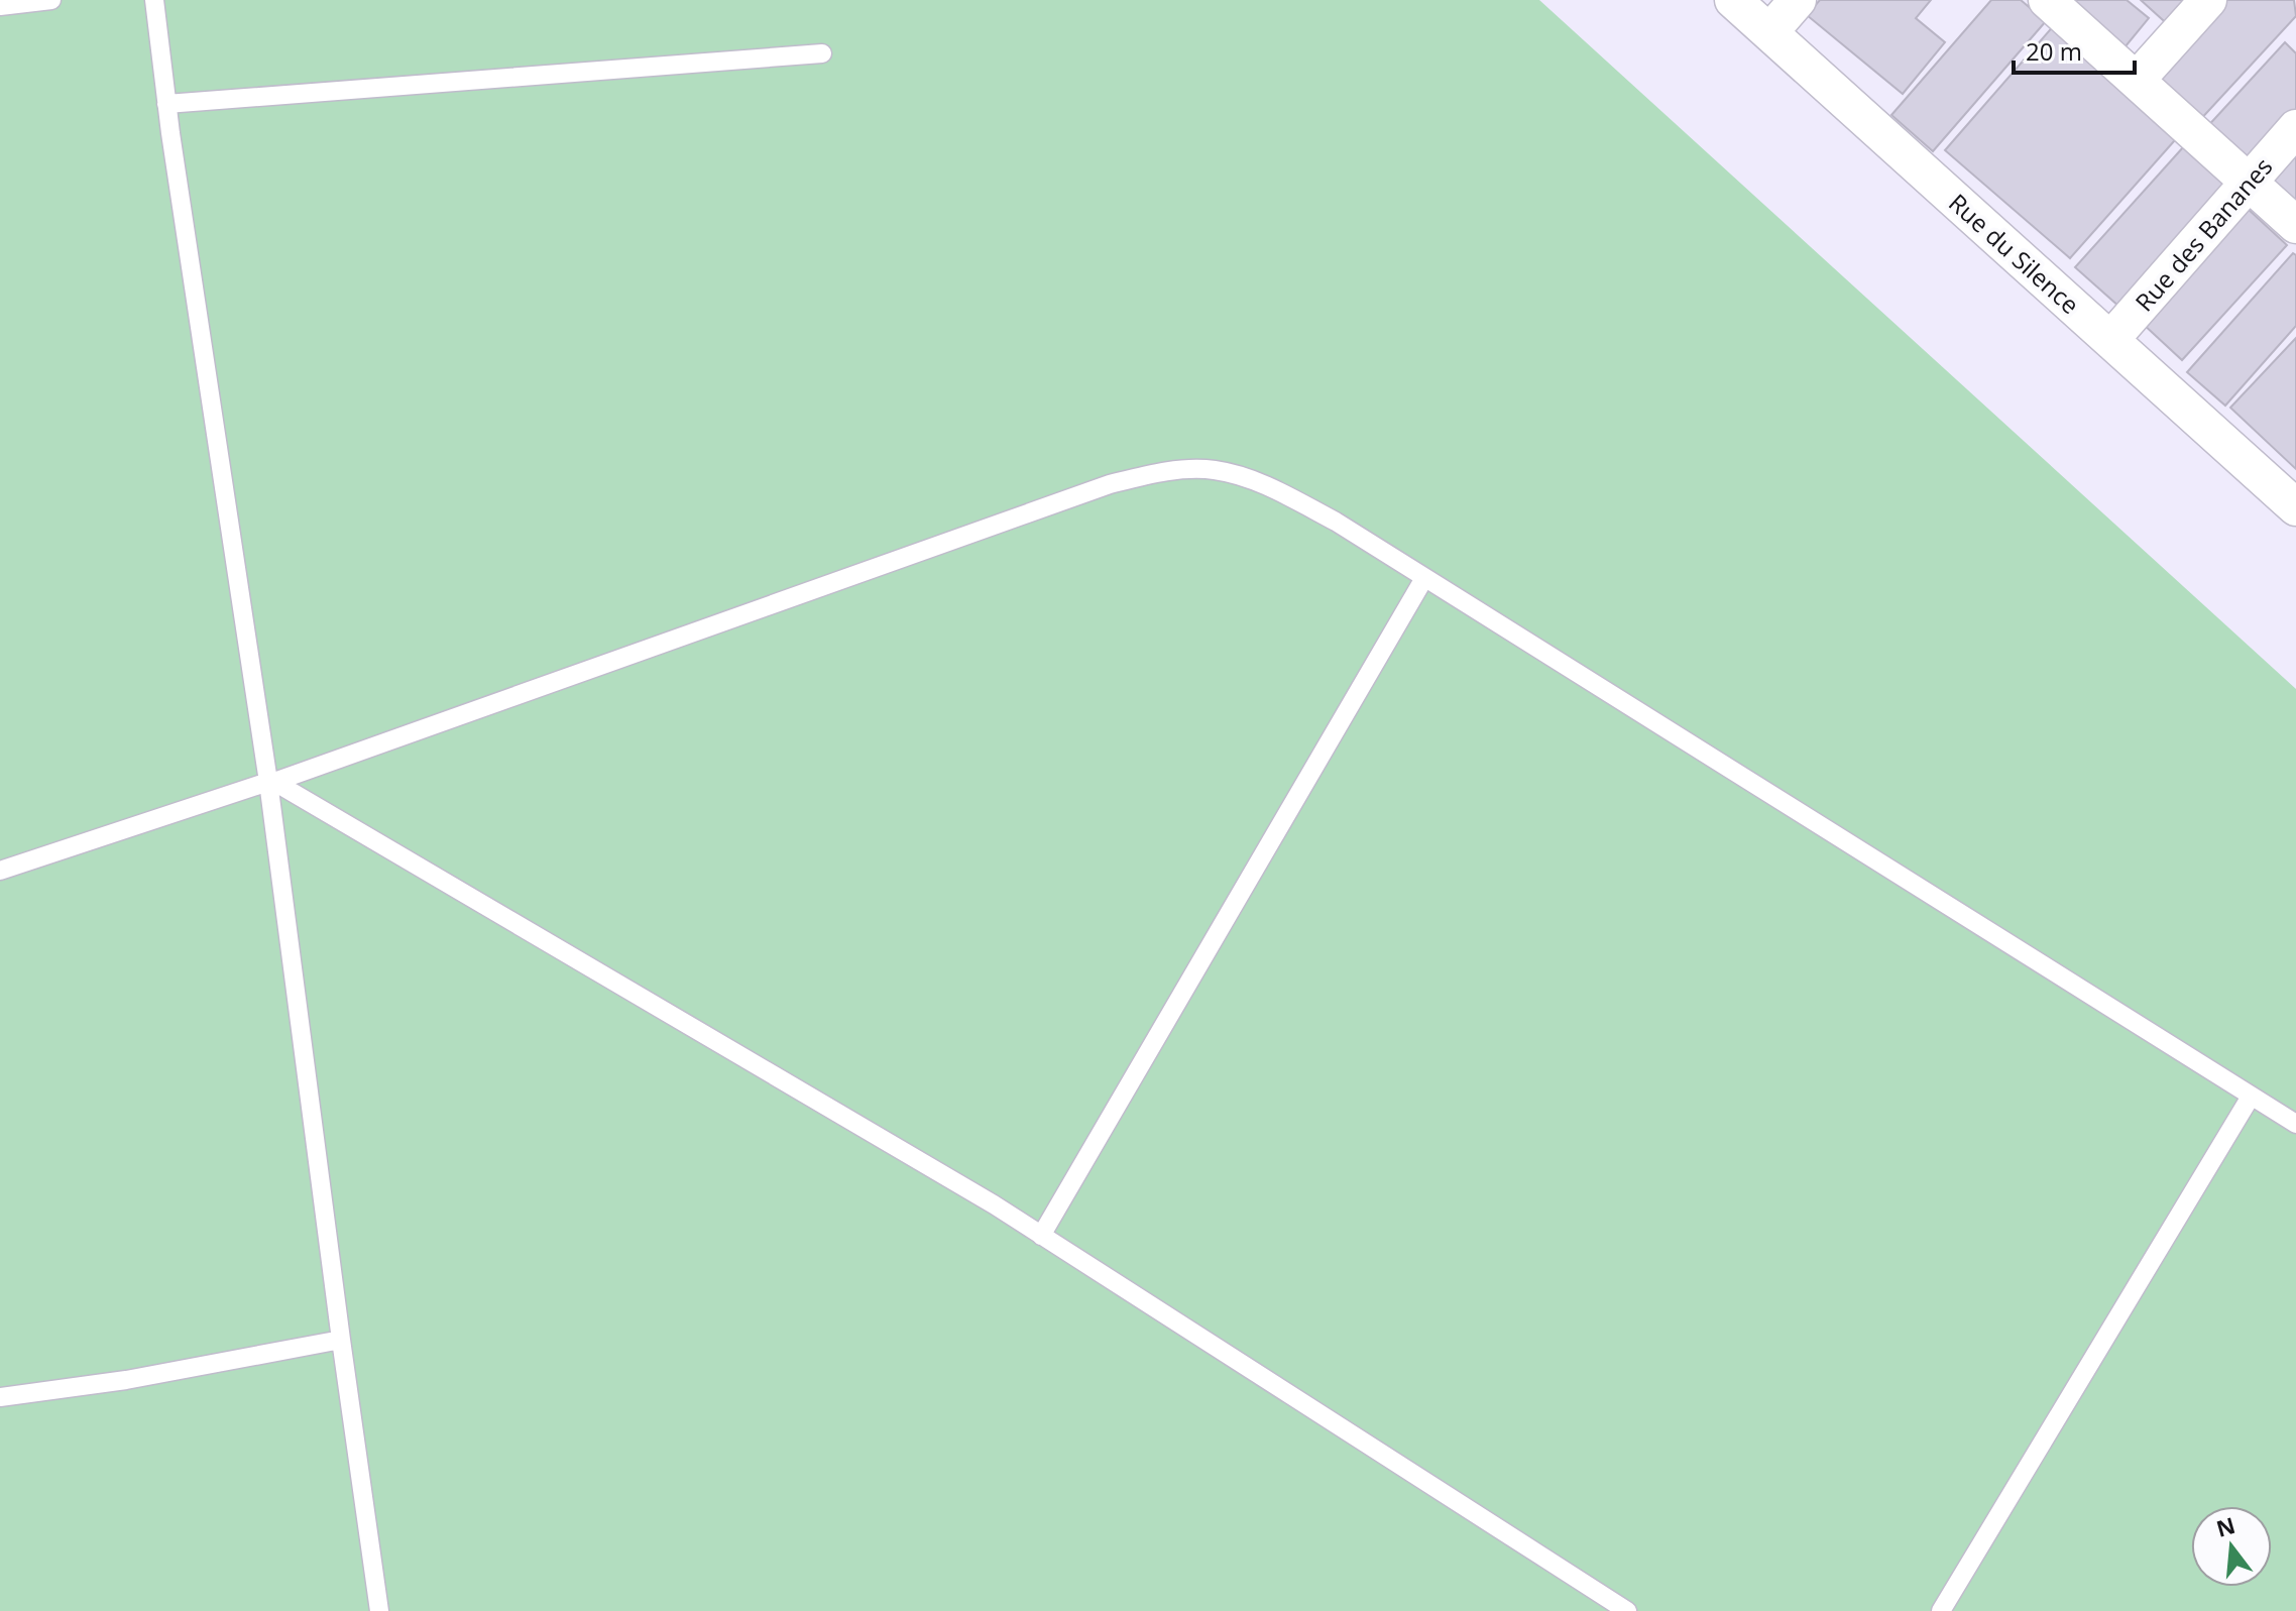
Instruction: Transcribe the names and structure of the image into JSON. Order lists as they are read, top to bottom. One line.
{"streets":{"street":["Rue des Bananes","Rue du Silence"]},"crossings":[["Rue des Bananes","Rue du Silence"]],"scale_bar":"20 m","north":"top"}
